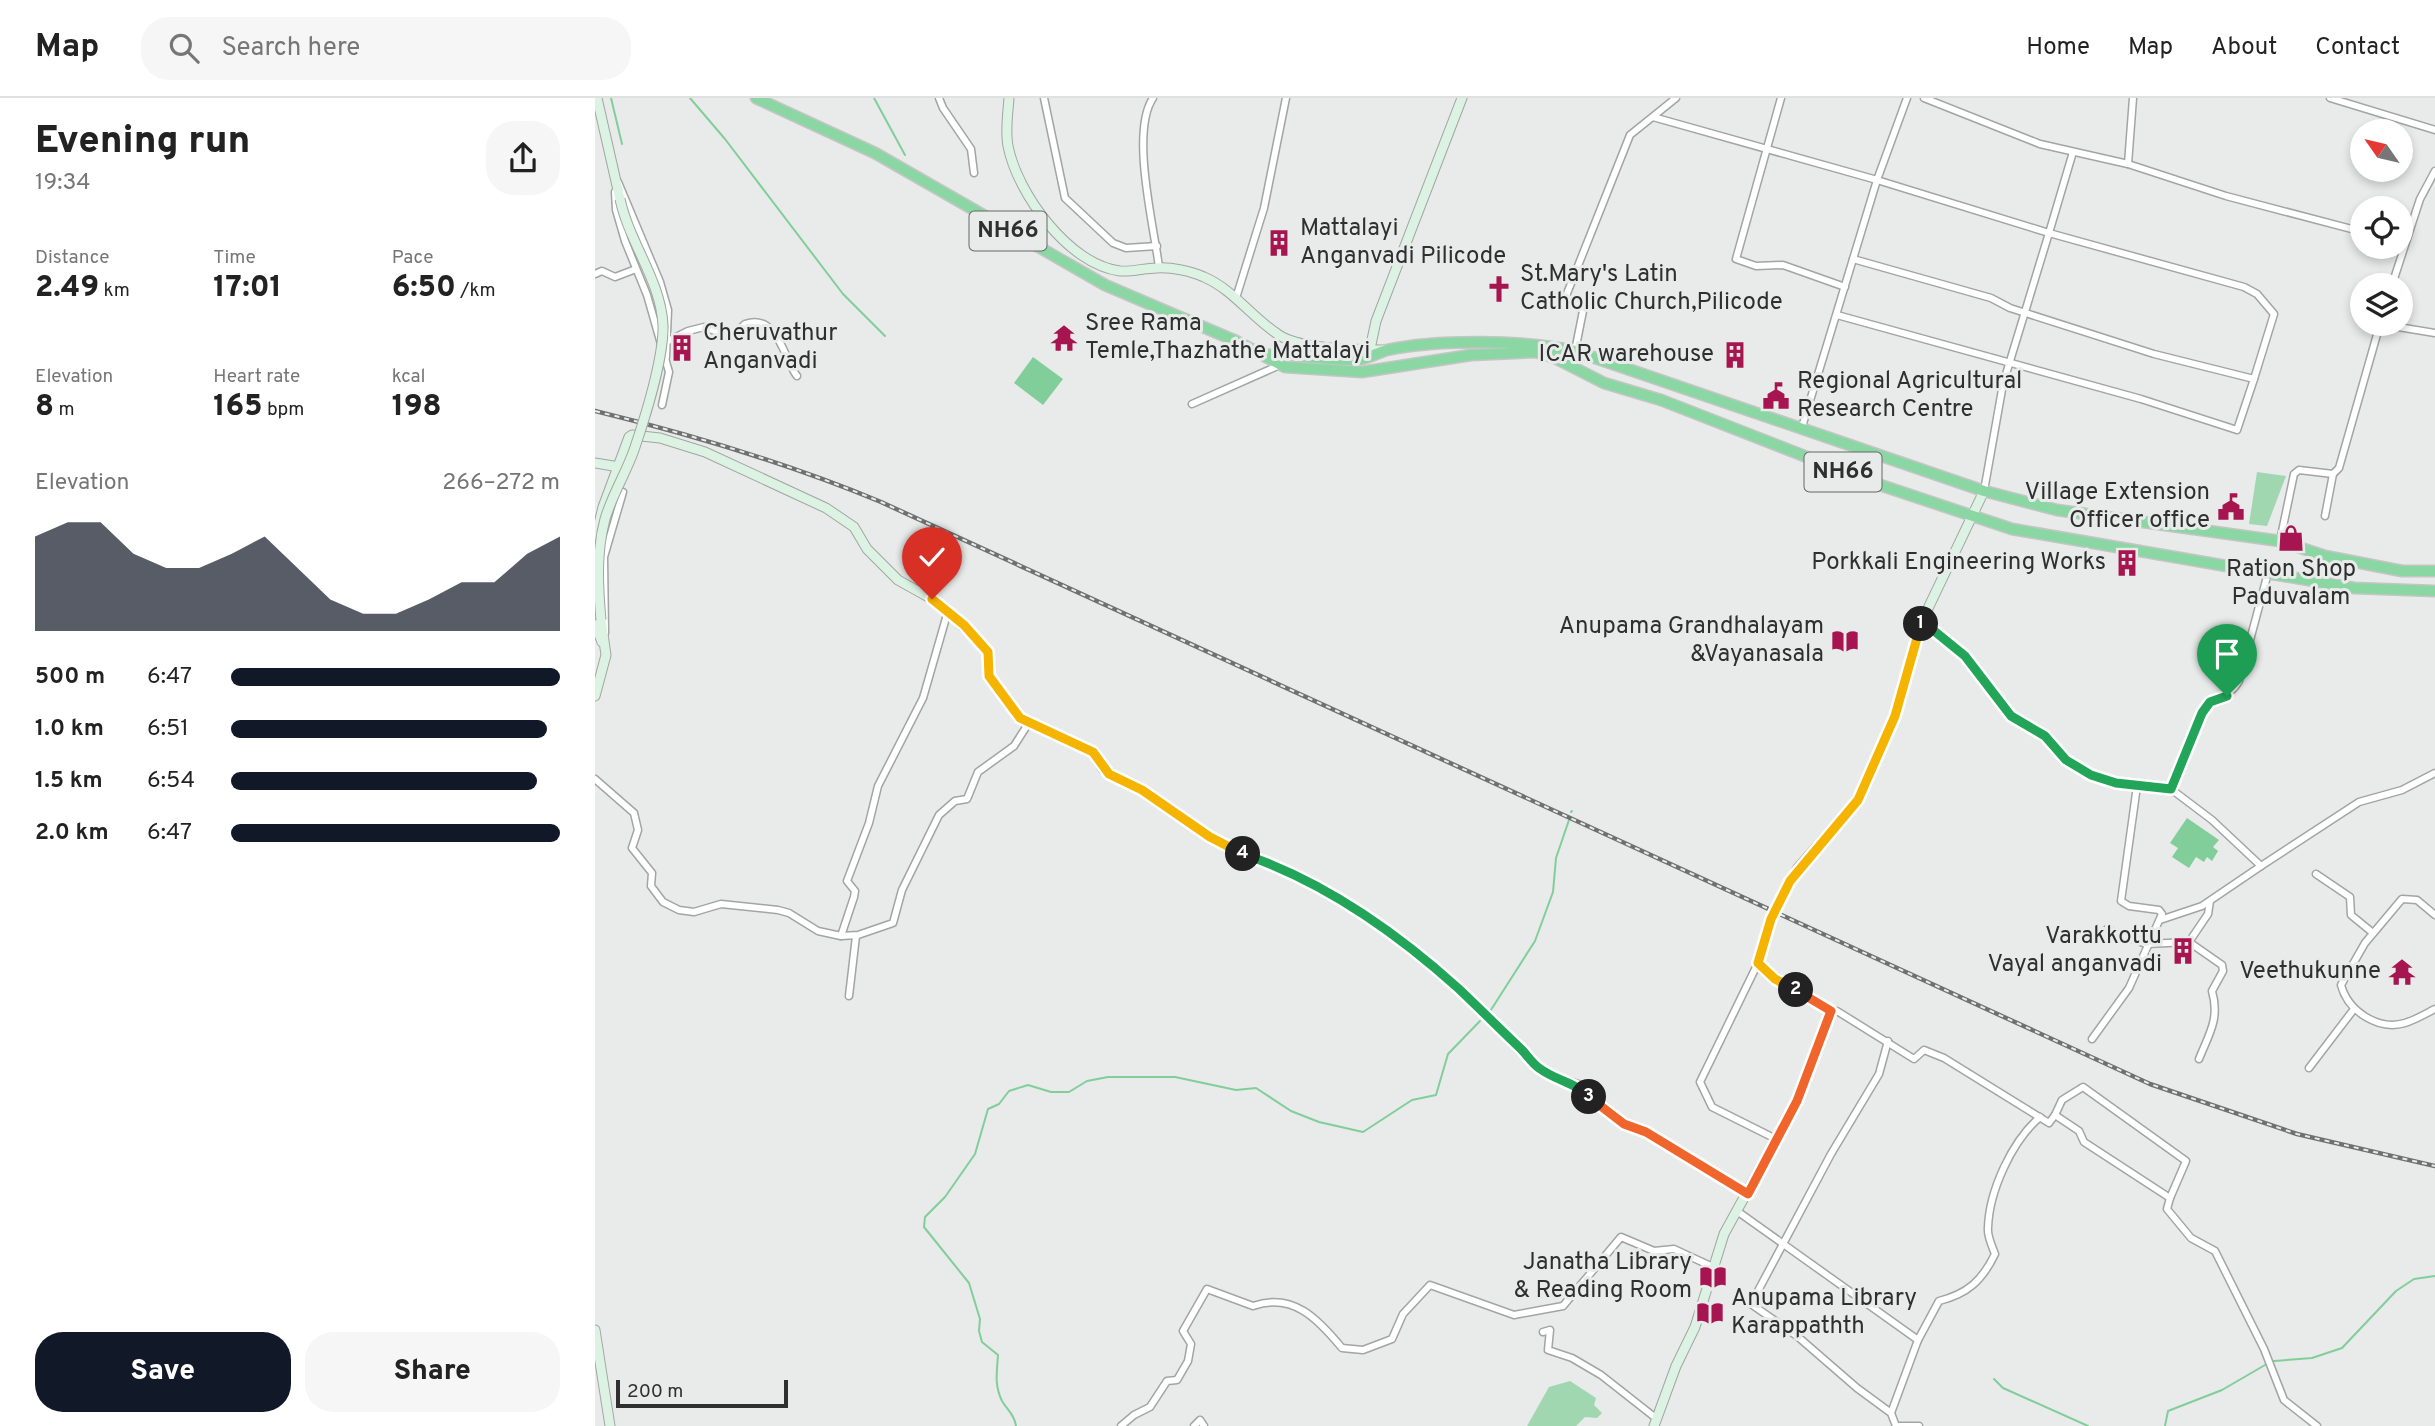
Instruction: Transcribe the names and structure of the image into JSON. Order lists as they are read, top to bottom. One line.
{"streets":{"highway":["NH66"]},"places":{"building":["Mattalayi Anganvadi Pilicode","Cheruvathur Anganvadi","ICAR warehouse","Porkkali Engineering Works","Varakkottu Vayal anganvadi"],"church":["St.Mary's Latin Catholic Church,Pilicode"],"temple":["Sree Rama Temle,Thazhathe Mattalayi","Veethukunne"],"public building":["Regional Agricultural Research Centre","Village Extension Officer office"],"shop":["Ration Shop Paduvalam"],"library":["Anupama Grandhalayam &Vayanasala","Janatha Library & Reading Room","Anupama Library Karappathth"]},"scale_bar":"200 m","north":"top left","page":{"header":"Map","search":"Search here","nav":["Home","Map","About","Contact"],"heading":["Evening run","19:34"],"stats":[["Distance","2.49 km"],["Time","17:01"],["Pace","6:50 /km"],["Elevation","8 m"],["Heart rate","165 bpm"],["kcal","198"]],"chart":["Elevation","266–272 m"],"pins":["1","4","2","3"],"list":[{"name":"500 m","note":"6:47"},{"name":"1.0 km","note":"6:51"},{"name":"1.5 km","note":"6:54"},{"name":"2.0 km","note":"6:47"}],"buttons":["Save","Share"],"scale":"200 m"}}
